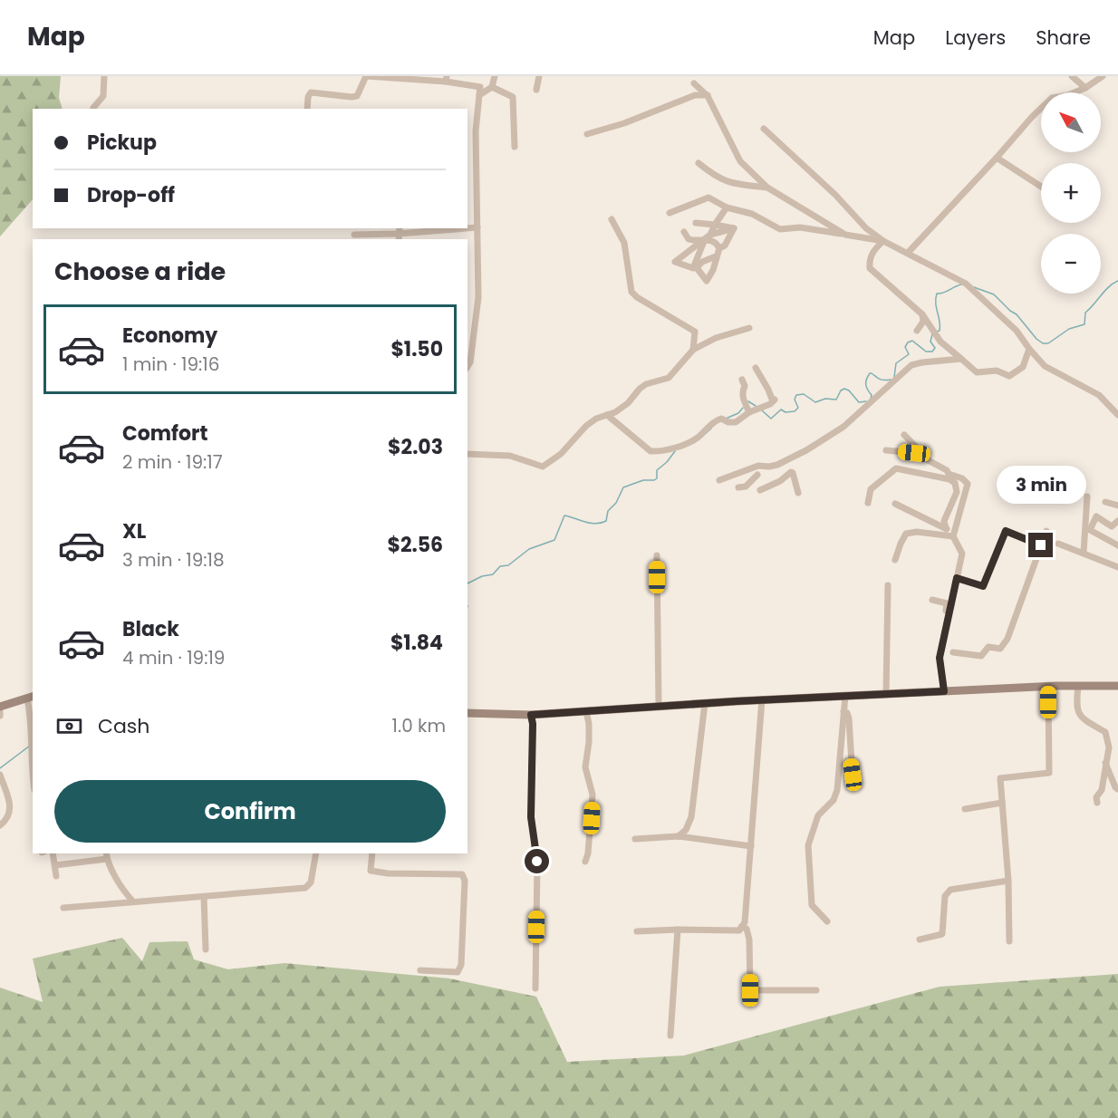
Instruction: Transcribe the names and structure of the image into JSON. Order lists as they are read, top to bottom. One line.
{"north":"top left","page":{"header":"Map","nav":["Map","Layers","Share"],"map_buttons":["+","−"],"banner":["Pickup","Drop-off"],"heading":"Choose a ride","list":[{"name":"Economy","note":"1 min · 19:16","value":"$1.50"},{"name":"Comfort","note":"2 min · 19:17","value":"$2.03"},{"name":"XL","note":"3 min · 19:18","value":"$2.56"},{"name":"Black","note":"4 min · 19:19","value":"$1.84"}],"bubble":"3 min","pay":["Cash","1.0 km"],"buttons":"Confirm"}}
